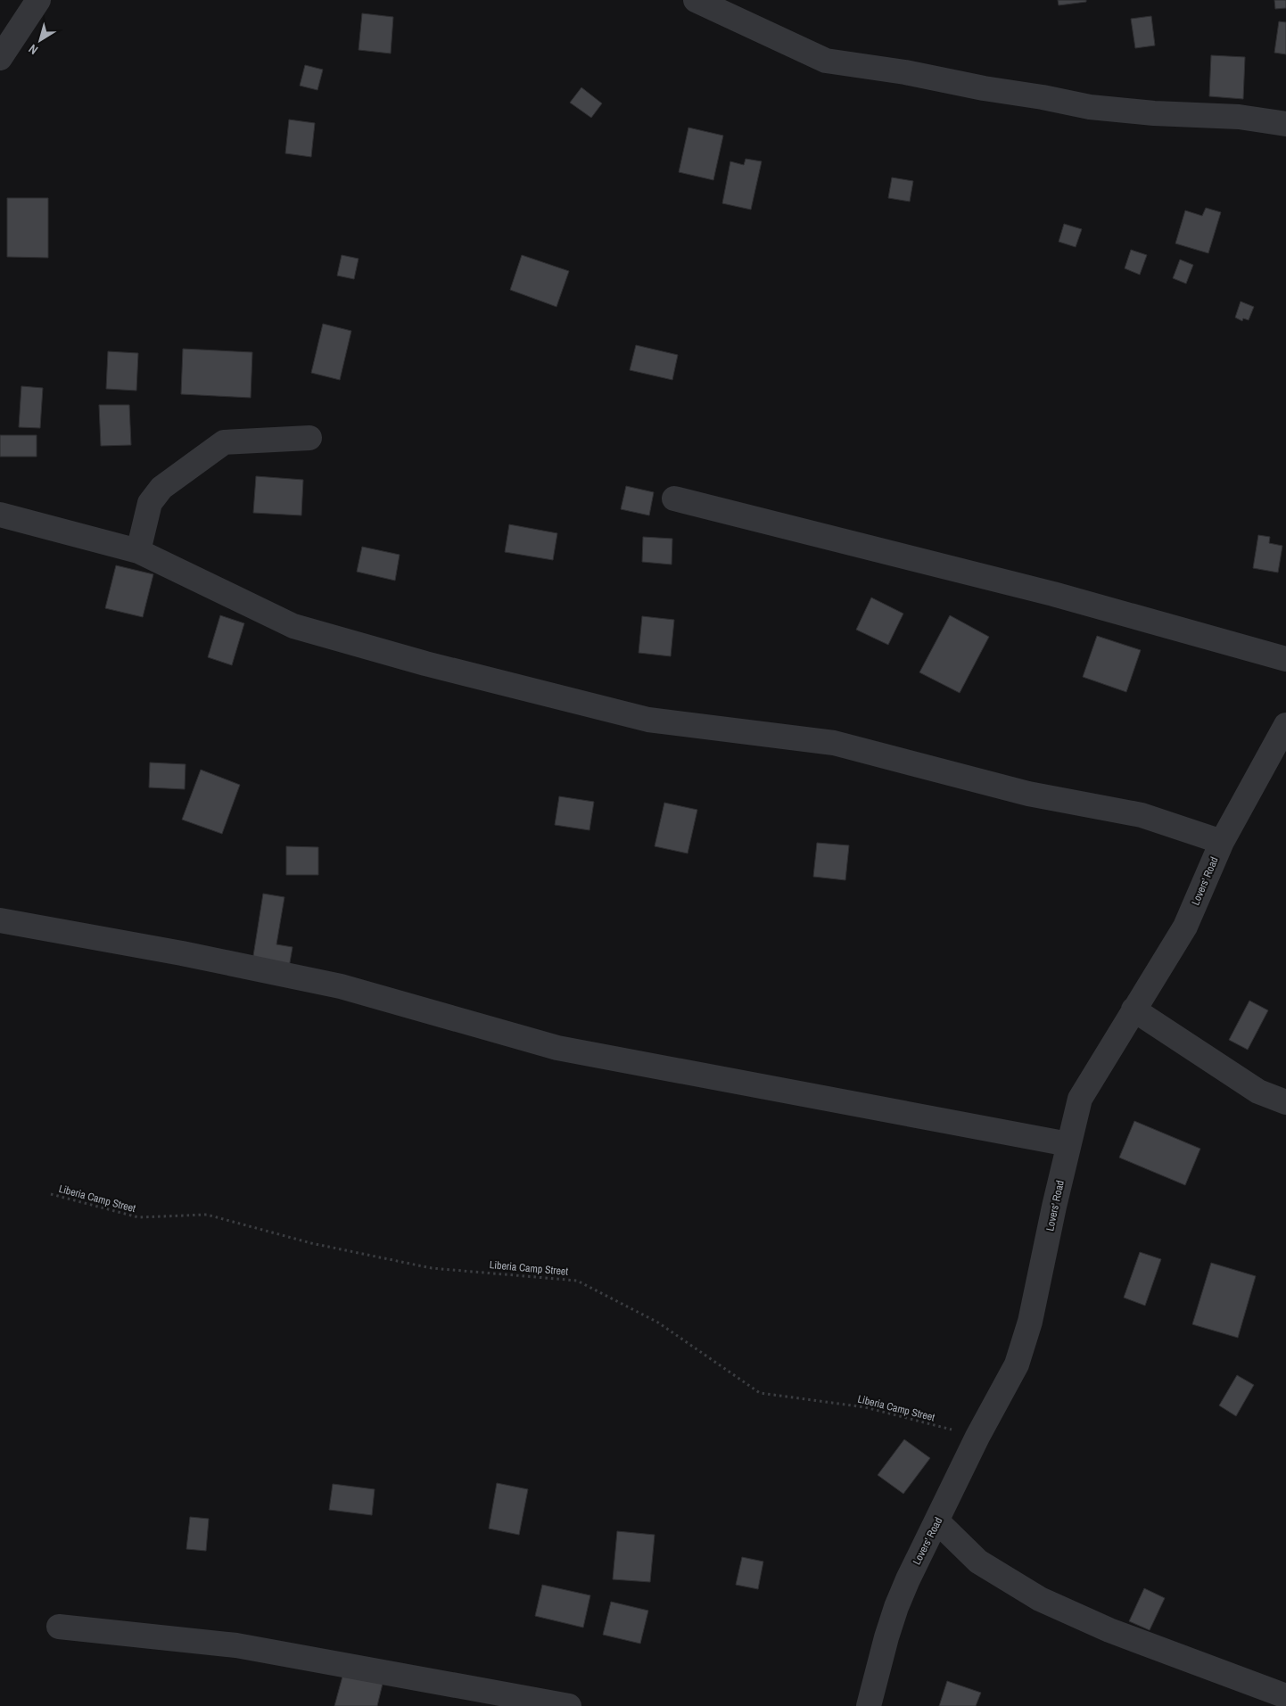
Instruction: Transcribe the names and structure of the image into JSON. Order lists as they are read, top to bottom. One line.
{"streets":{"street":["Lovers' Road"],"path":["Liberia Camp Street"]},"crossings":[["Lovers' Road","Liberia Camp Street"]],"north":"bottom left"}
